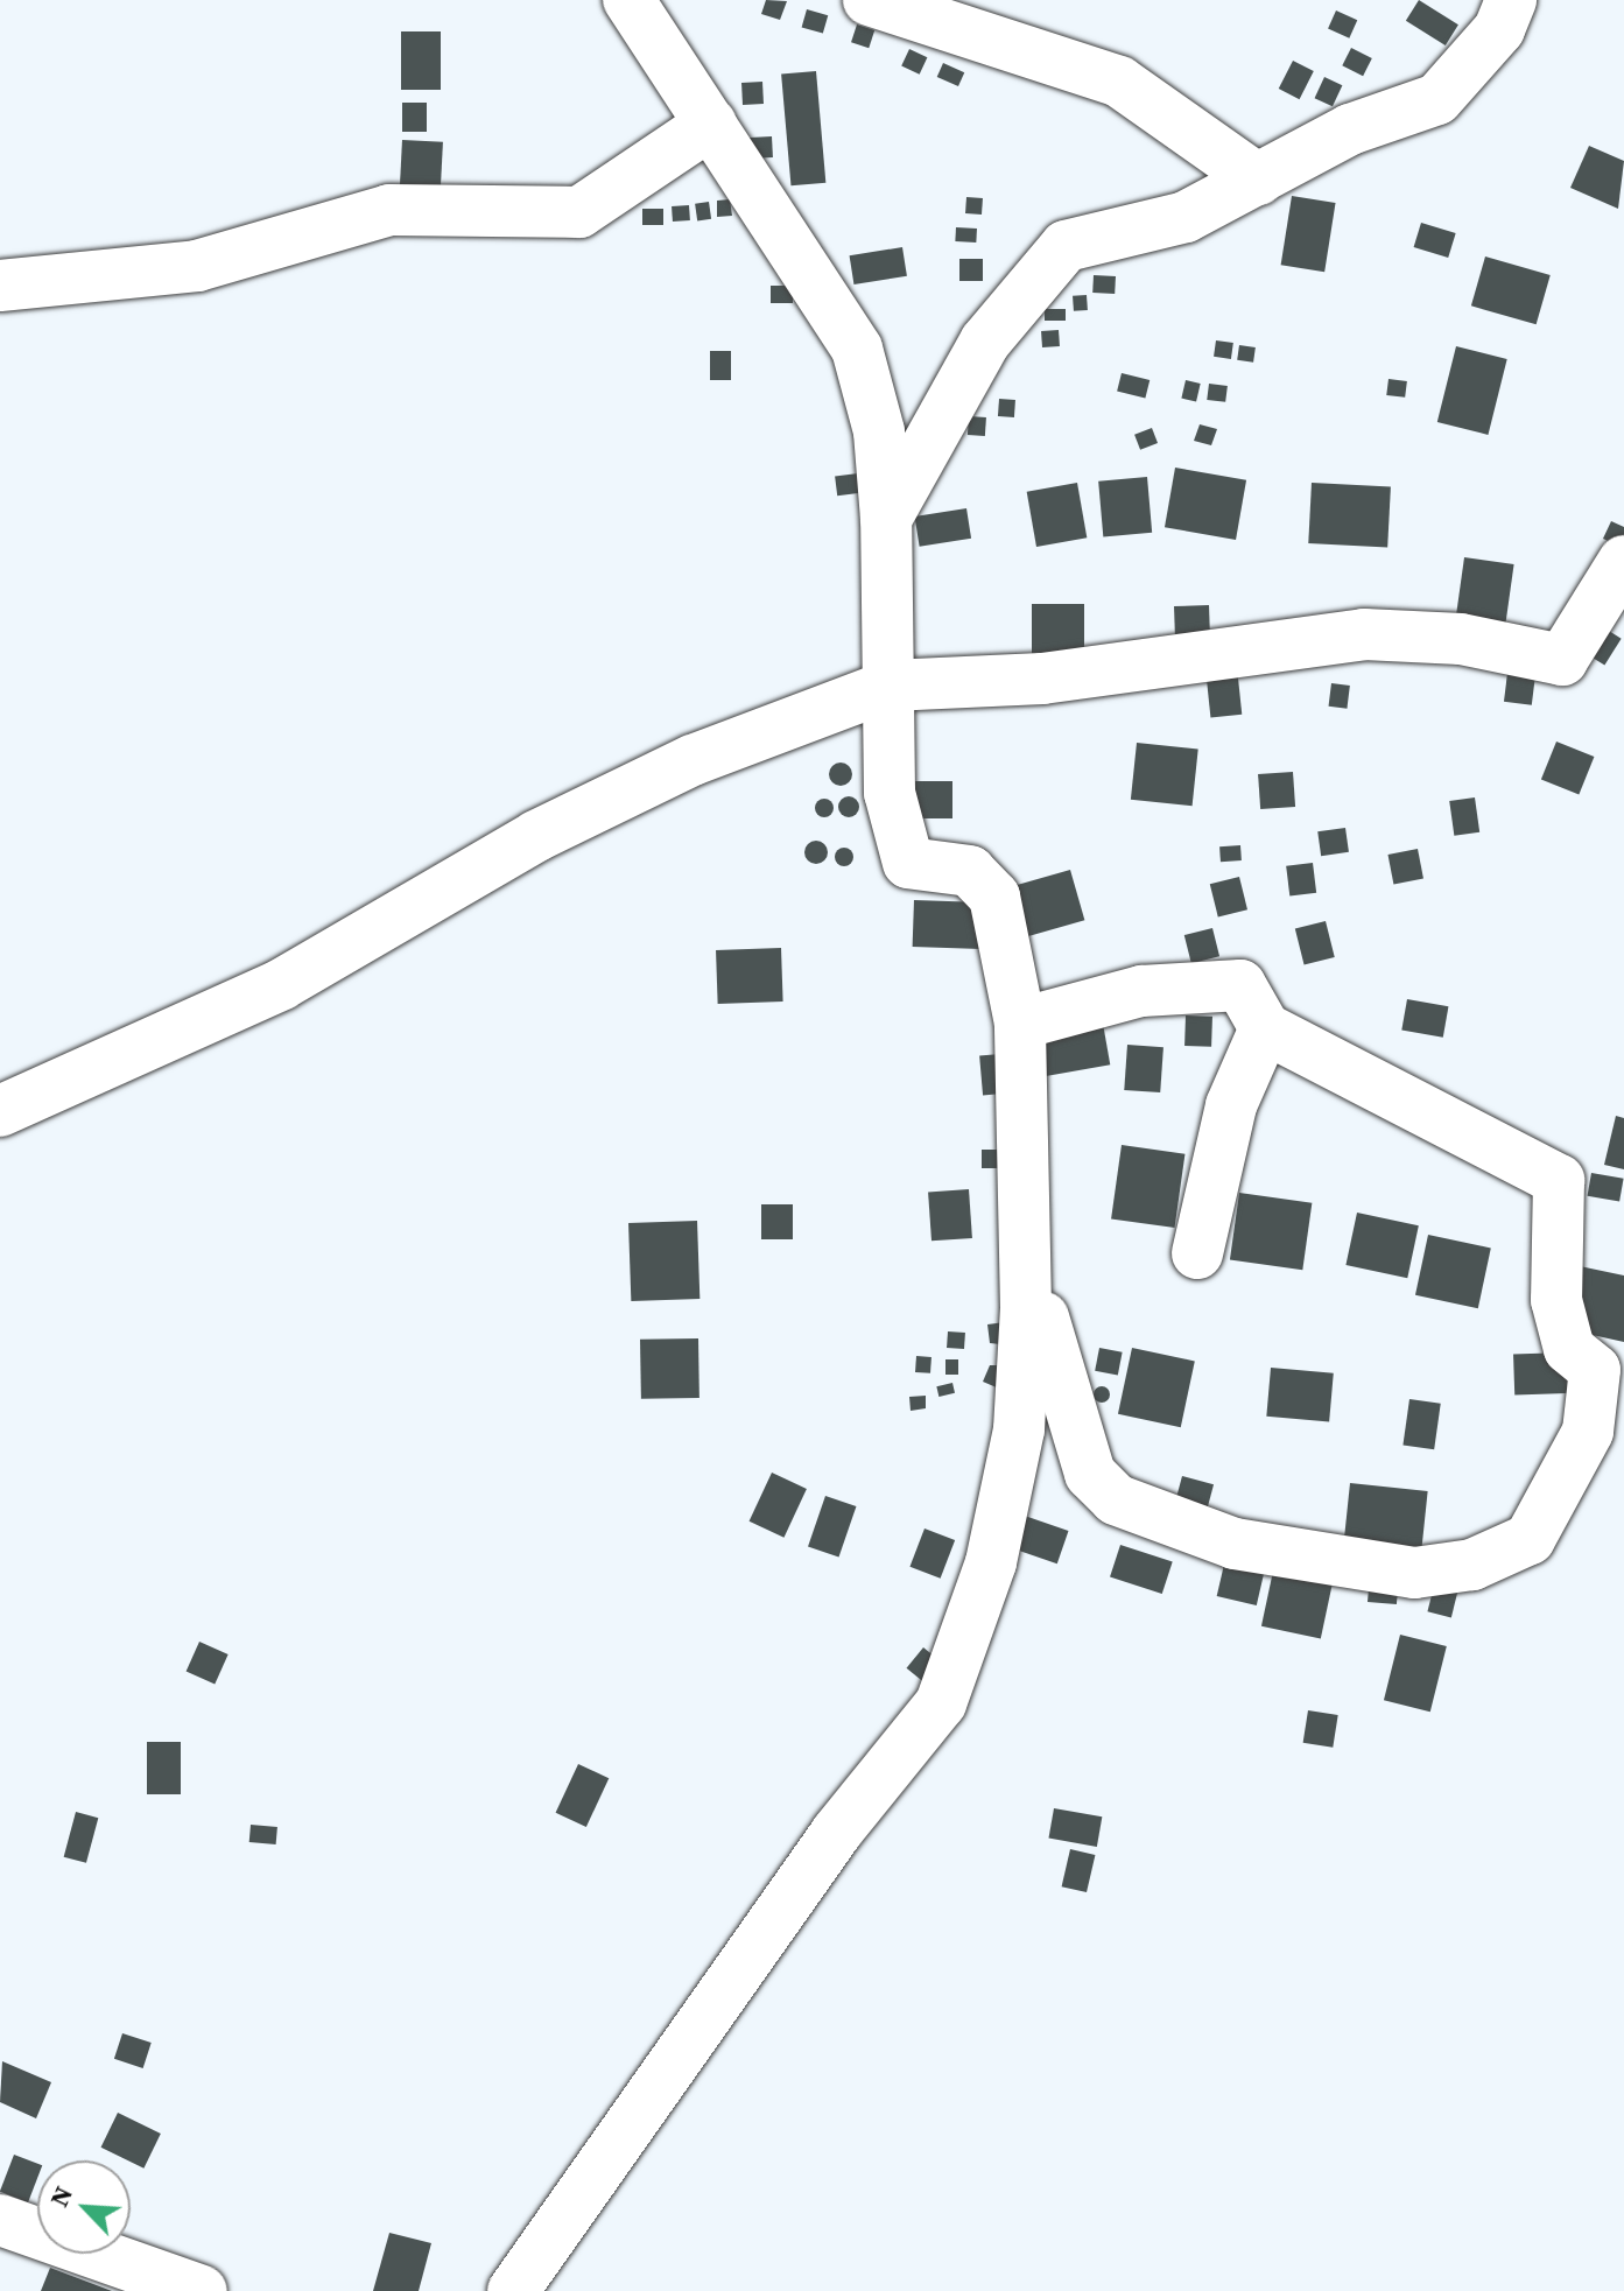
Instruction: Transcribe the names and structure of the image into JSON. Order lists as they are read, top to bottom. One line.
{"north":"top left"}
